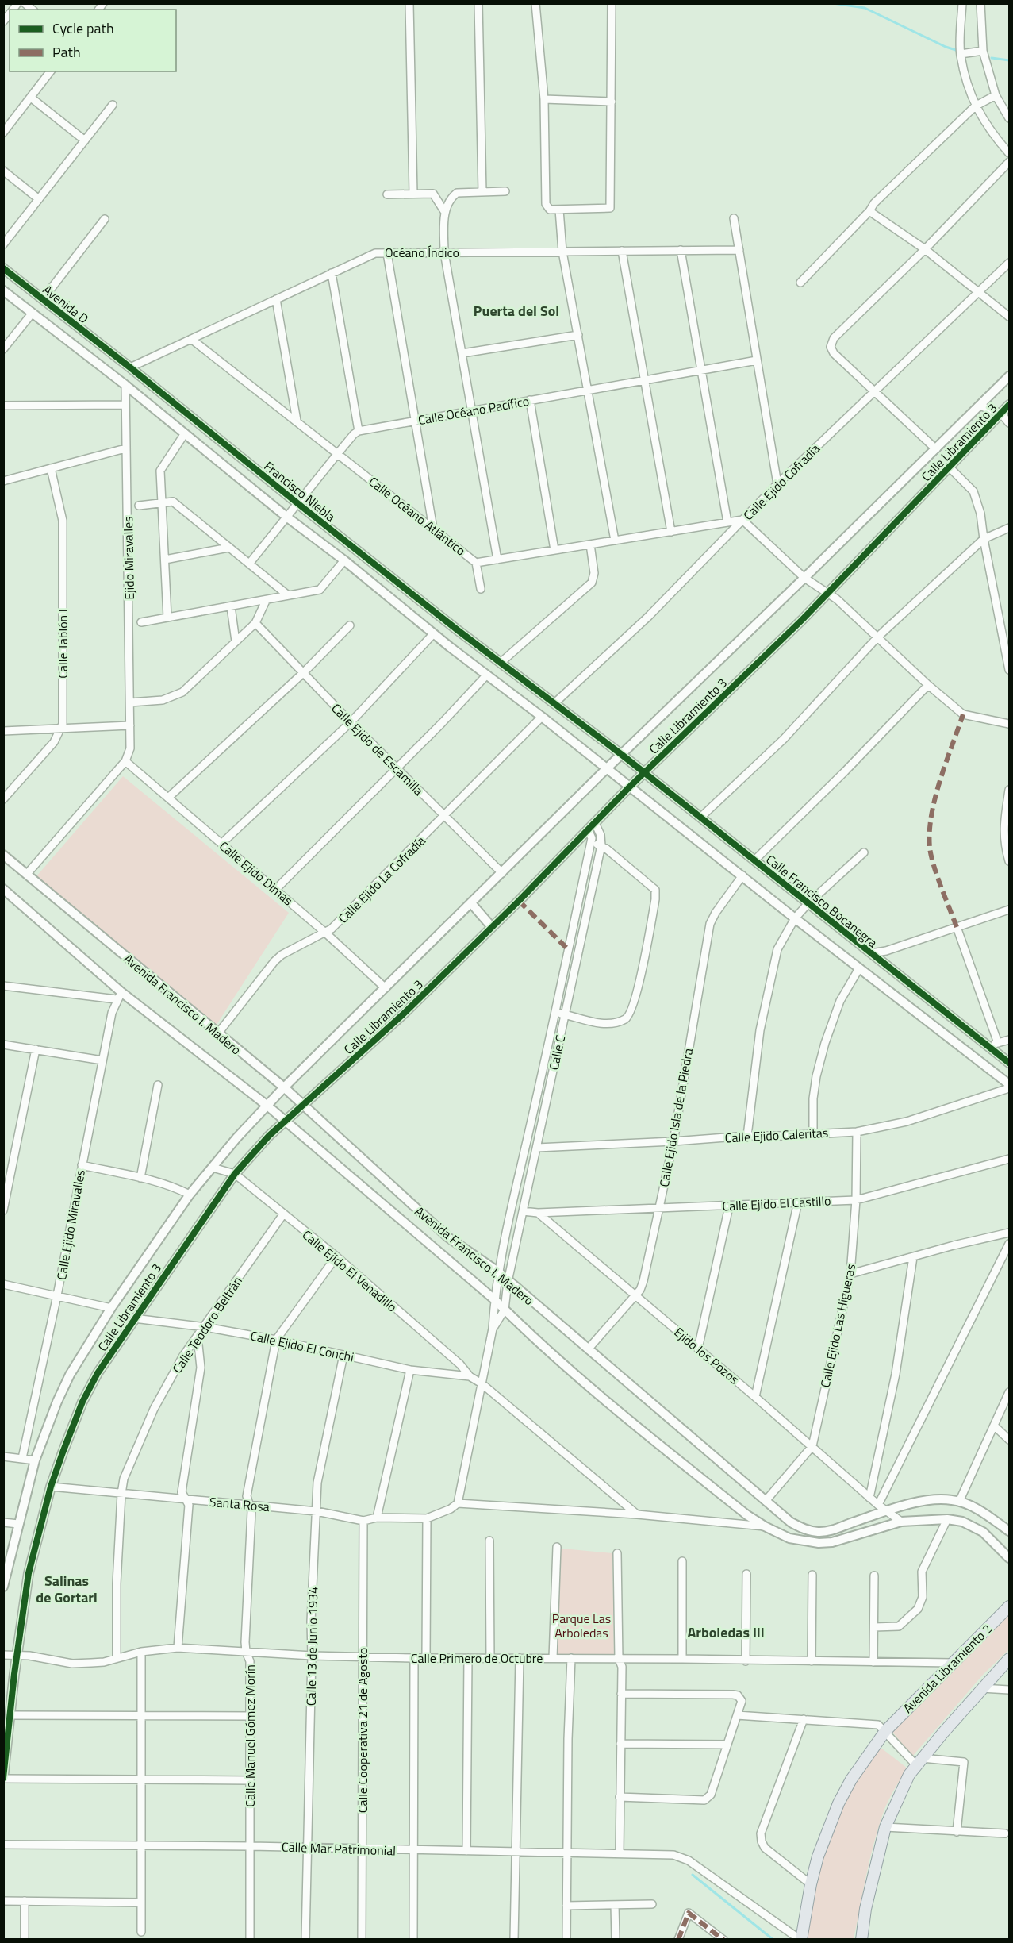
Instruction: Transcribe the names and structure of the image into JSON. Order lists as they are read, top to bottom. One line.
{"streets":{"main road":["Avenida Libramiento 2"],"street":["Océano Índico","Avenida D","Calle Océano Pacífico","Calle Libramiento 3","Calle Ejido Cofradía","Francisco Niebla","Calle Océano Atlántico","Ejido Miravalles","Calle Tablón I","Calle Ejido de Escamilla","Calle Ejido Dimas","Calle Ejido La Cofradía","Calle Francisco Bocanegra","Avenida Francisco I. Madero","Calle C","Calle Ejido Isla de la Piedra","Calle Ejido Caleritas","Calle Ejido El Castillo","Calle Ejido Miravalles","Calle Ejido El Venadillo","Calle Teodoro Beltrán","Calle Ejido Las Higueras","Calle Ejido El Conchi","Ejido los Pozos","Santa Rosa","Calle 13 de Junio 1934","Calle Primero de Octubre","Calle Cooperativa 21 de Agosto","Calle Manuel Gómez Morín","Calle Mar Patrimonial"]},"crossings":[["Océano Índico","Avenida D"],["Océano Índico","Francisco Niebla"],["Océano Índico","Calle Océano Atlántico"],["Avenida D","Francisco Niebla"],["Avenida D","Ejido Miravalles"],["Calle Libramiento 3","Francisco Niebla"],["Calle Libramiento 3","Calle Ejido de Escamilla"],["Calle Libramiento 3","Calle Ejido Dimas"],["Calle Libramiento 3","Calle Francisco Bocanegra"],["Calle Libramiento 3","Avenida Francisco I. Madero"],["Calle Libramiento 3","Calle C"],["Calle Libramiento 3","Calle Ejido El Venadillo"],["Calle Libramiento 3","Calle Ejido El Conchi"],["Calle Libramiento 3","Santa Rosa"],["Calle Libramiento 3","Calle Primero de Octubre"],["Calle Ejido Cofradía","Francisco Niebla"],["Calle Ejido Cofradía","Calle Océano Atlántico"],["Calle Ejido Cofradía","Calle Francisco Bocanegra"],["Francisco Niebla","Ejido Miravalles"],["Francisco Niebla","Calle Ejido La Cofradía"],["Francisco Niebla","Calle Francisco Bocanegra"],["Ejido Miravalles","Calle Ejido Dimas"],["Calle Ejido de Escamilla","Calle Ejido La Cofradía"],["Calle Ejido Dimas","Calle Ejido La Cofradía"],["Calle Ejido La Cofradía","Avenida Francisco I. Madero"],["Avenida Francisco I. Madero","Calle C"],["Avenida Francisco I. Madero","Calle Ejido Isla de la Piedra"],["Avenida Francisco I. Madero","Calle Ejido Miravalles"],["Avenida Francisco I. Madero","Calle Ejido Las Higueras"],["Avenida Francisco I. Madero","Ejido los Pozos"],["Calle C","Calle Ejido Caleritas"],["Calle Ejido Isla de la Piedra","Calle Ejido Caleritas"],["Calle Ejido Isla de la Piedra","Calle Ejido El Castillo"],["Calle Ejido Isla de la Piedra","Ejido los Pozos"],["Calle Ejido Caleritas","Calle Ejido Las Higueras"],["Calle Ejido El Castillo","Calle Ejido Las Higueras"],["Calle Ejido El Castillo","Ejido los Pozos"],["Calle Ejido El Venadillo","Calle Teodoro Beltrán"],["Calle Ejido El Venadillo","Calle Ejido El Conchi"],["Calle Teodoro Beltrán","Calle Ejido El Conchi"],["Calle Teodoro Beltrán","Santa Rosa"],["Calle Teodoro Beltrán","Calle Primero de Octubre"],["Calle Ejido Las Higueras","Ejido los Pozos"],["Calle Ejido El Conchi","Calle 13 de Junio 1934"],["Calle Ejido El Conchi","Calle Manuel Gómez Morín"],["Santa Rosa","Calle 13 de Junio 1934"],["Santa Rosa","Calle Cooperativa 21 de Agosto"],["Santa Rosa","Calle Manuel Gómez Morín"],["Calle 13 de Junio 1934","Calle Primero de Octubre"],["Calle 13 de Junio 1934","Calle Mar Patrimonial"],["Calle Primero de Octubre","Avenida Libramiento 2"],["Calle Primero de Octubre","Calle Cooperativa 21 de Agosto"],["Calle Primero de Octubre","Calle Manuel Gómez Morín"],["Avenida Libramiento 2","Calle Mar Patrimonial"],["Calle Cooperativa 21 de Agosto","Calle Mar Patrimonial"],["Calle Manuel Gómez Morín","Calle Mar Patrimonial"]],"districts":["Puerta del Sol","Salinas de Gortari","Arboledas lll"],"parks":["Parque Las Arboledas"],"legend":["Cycle path","Path"]}
